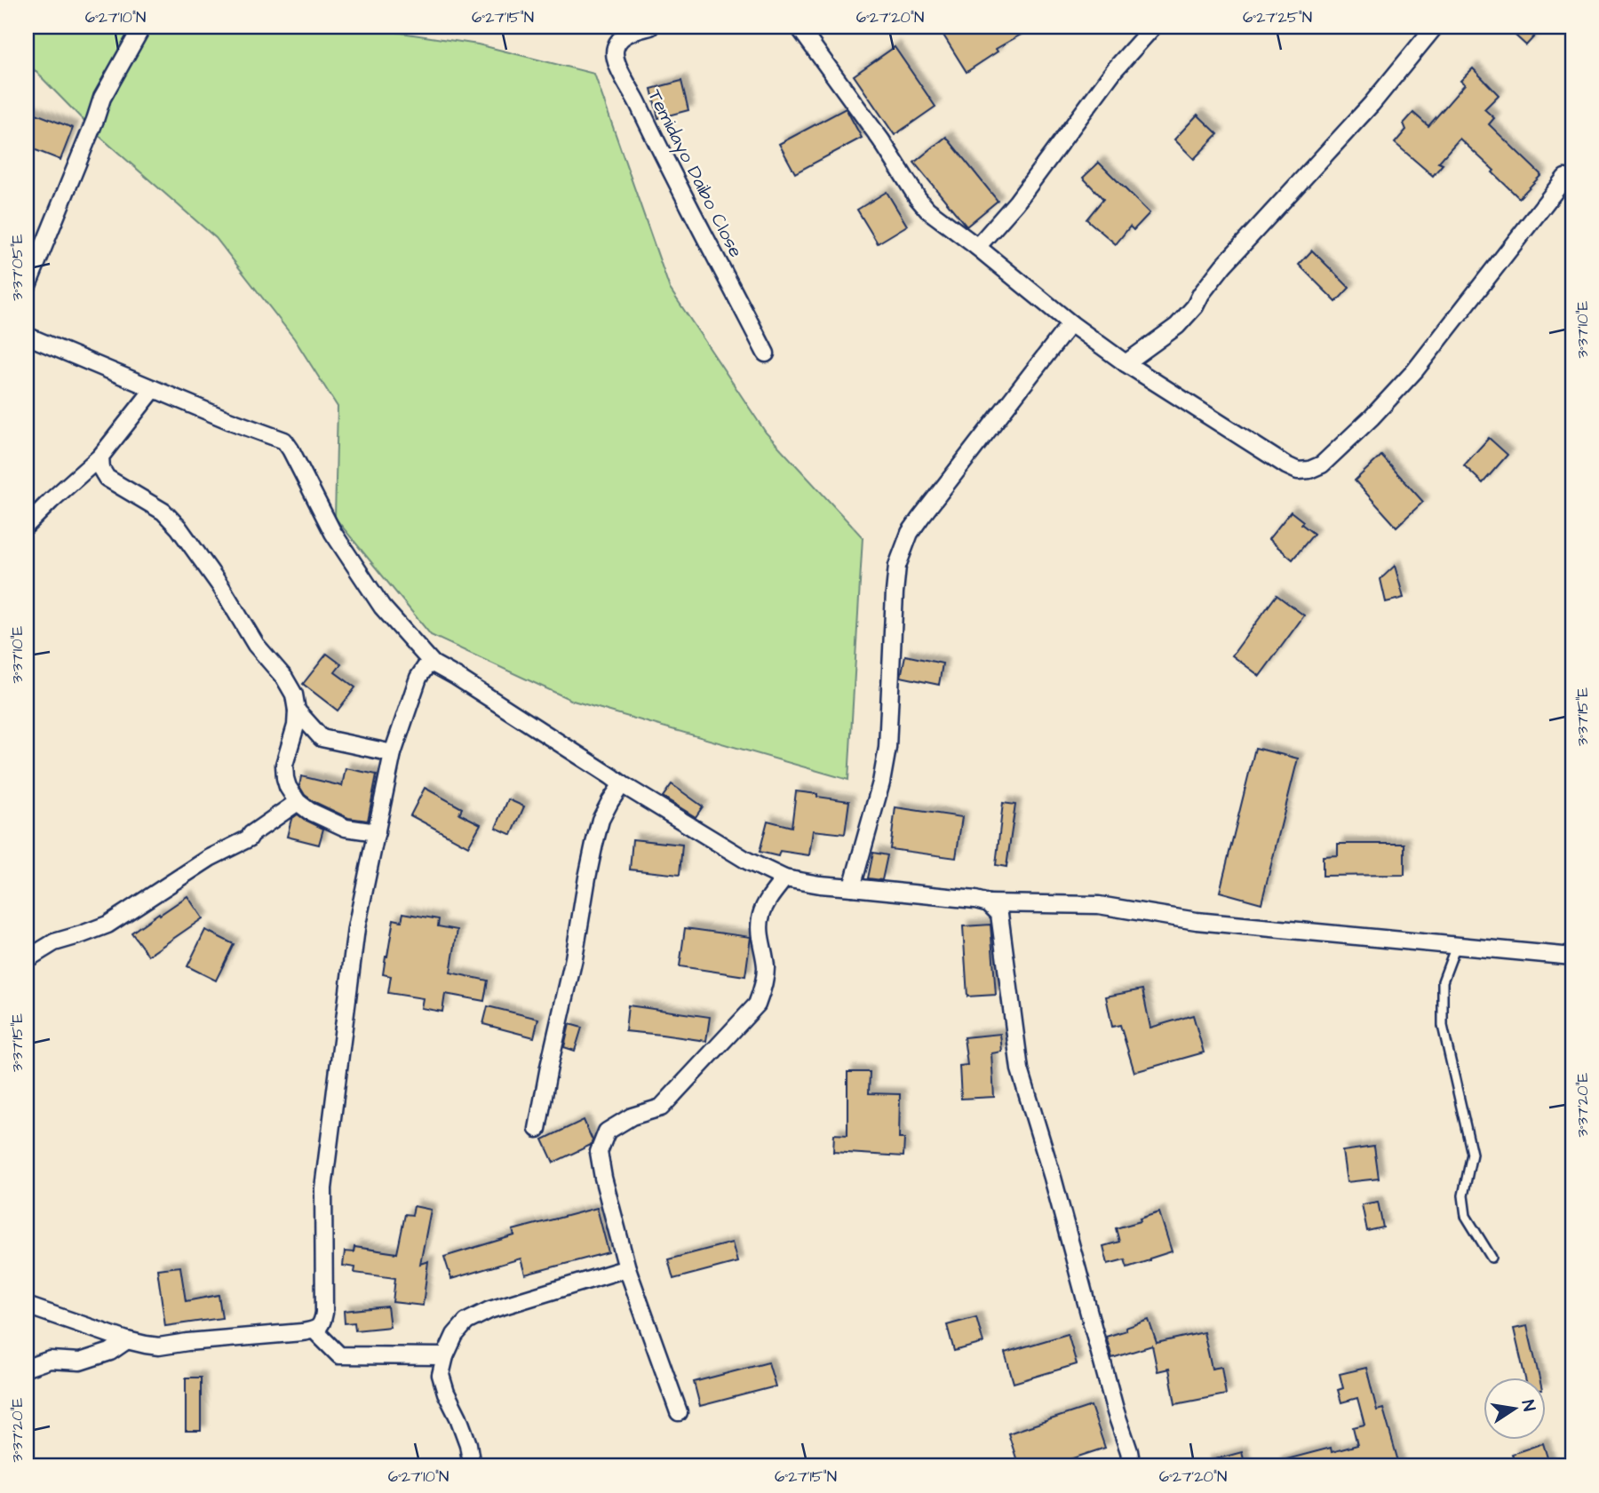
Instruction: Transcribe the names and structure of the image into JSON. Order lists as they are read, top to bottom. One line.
{"streets":{"street":["Temidayo Daibo Close"]},"north":"right","coordinates":["6°27'10\"N","6°27'15\"N","6°27'20\"N","6°27'25\"N","3°37'05\"E","3°37'10\"E","3°37'15\"E","3°37'20\"E"]}
